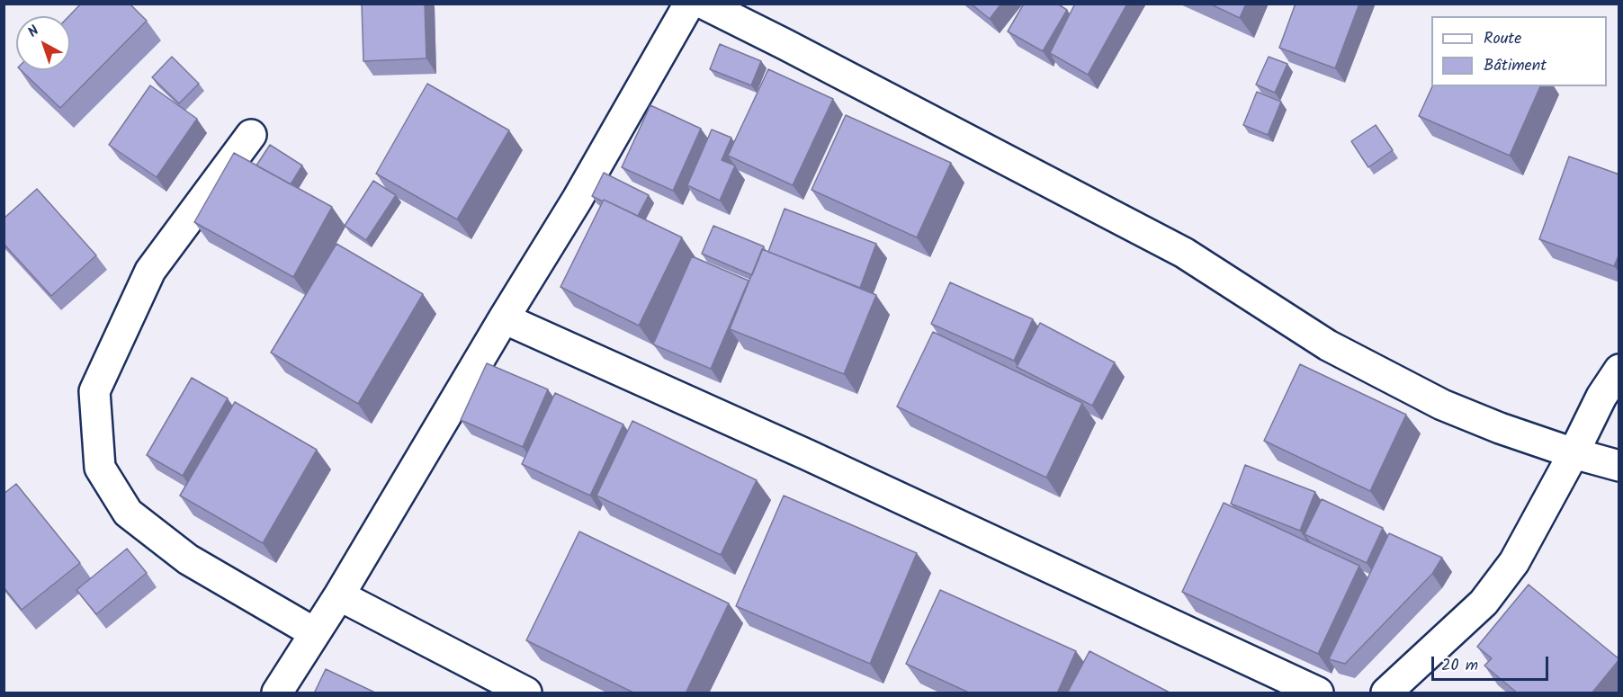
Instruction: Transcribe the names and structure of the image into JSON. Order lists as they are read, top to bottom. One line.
{"legend":["Route","Bâtiment"],"scale_bar":"20 m","north":"top left"}
